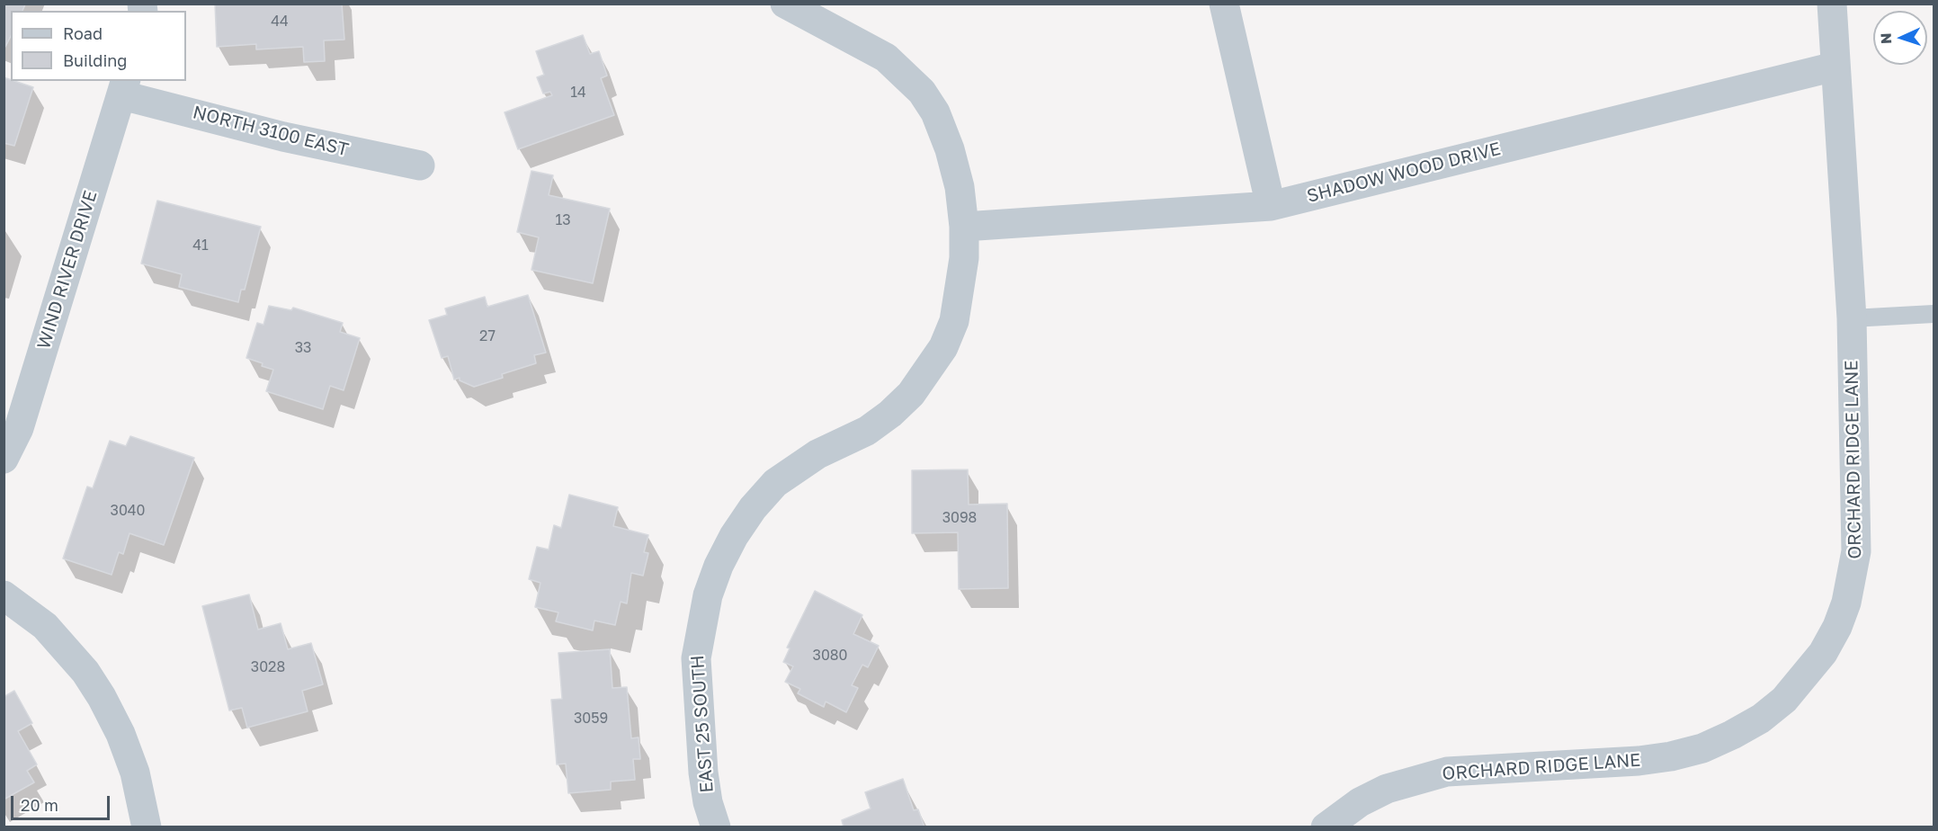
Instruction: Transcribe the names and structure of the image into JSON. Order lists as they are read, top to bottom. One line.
{"streets":{"street":["NORTH 3100 EAST","SHADOW WOOD DRIVE","WIND RIVER DRIVE","ORCHARD RIDGE LANE","EAST 25 SOUTH"]},"crossings":[["NORTH 3100 EAST","WIND RIVER DRIVE"],["SHADOW WOOD DRIVE","ORCHARD RIDGE LANE"],["SHADOW WOOD DRIVE","EAST 25 SOUTH"]],"house_numbers":["44","14","13","41","27","33","3040","3098","3080","3028","3059"],"legend":["Road","Building"],"scale_bar":"20 m","north":"left"}
